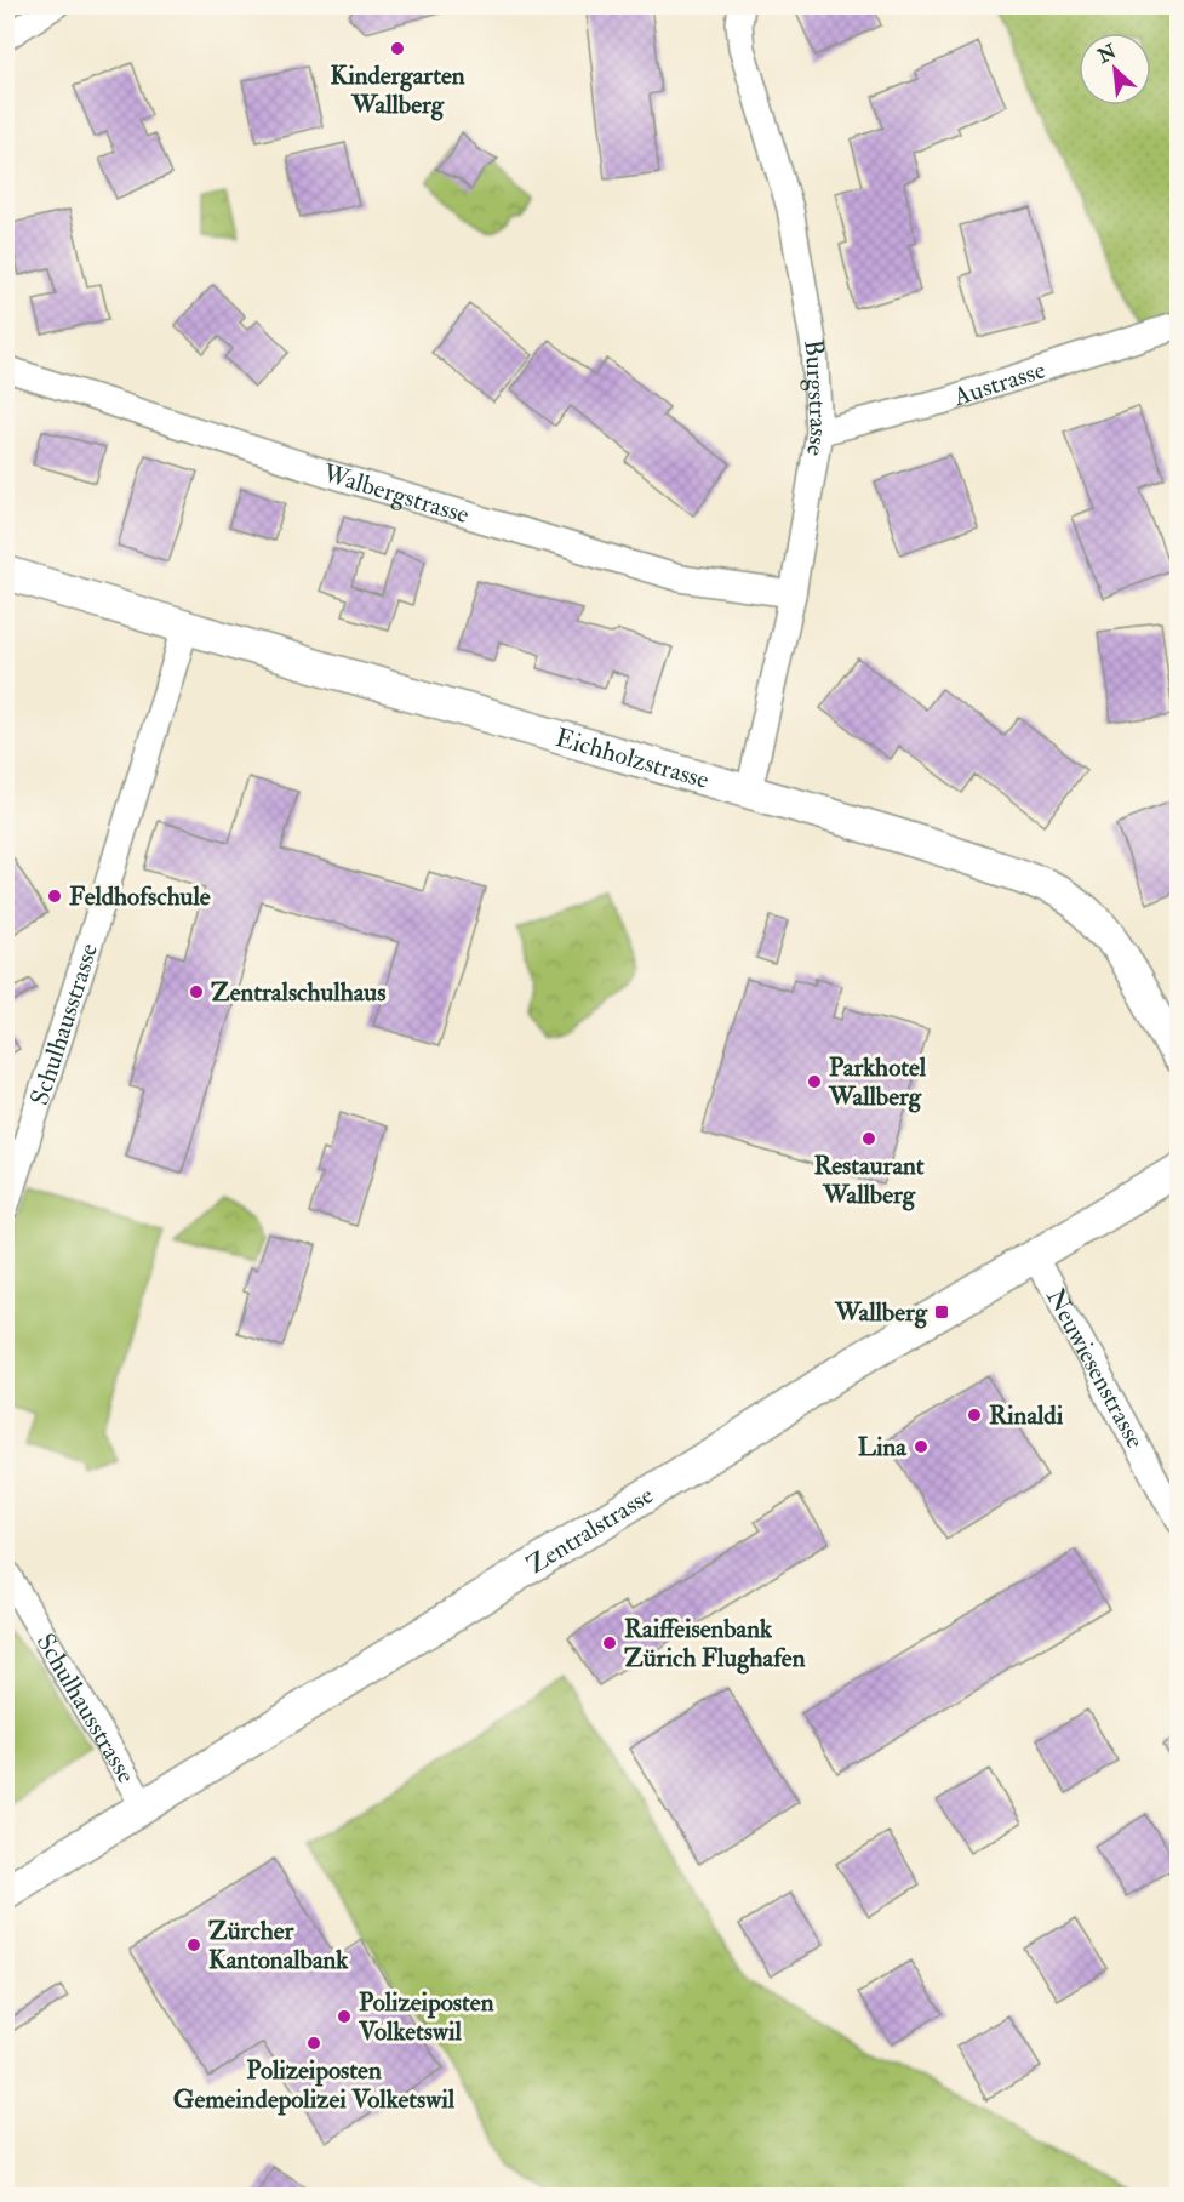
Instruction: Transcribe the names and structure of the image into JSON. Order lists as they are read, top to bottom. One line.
{"streets":{"street":["Austrasse","Burgstrasse","Walbergstrasse","Eichholzstrasse","Schulhausstrasse","Neuwiesenstrasse","Zentralstrasse"]},"crossings":[["Austrasse","Burgstrasse"],["Burgstrasse","Walbergstrasse"],["Burgstrasse","Eichholzstrasse"],["Eichholzstrasse","Schulhausstrasse"],["Schulhausstrasse","Zentralstrasse"],["Neuwiesenstrasse","Zentralstrasse"]],"places":{"other":["Kindergarten Wallberg","Feldhofschule","Zentralschulhaus","Parkhotel Wallberg","Restaurant Wallberg","Rinaldi","Lina","Raiffeisenbank Zürich Flughafen","Zürcher Kantonalbank","Polizeiposten Volketswil","Polizeiposten Gemeindepolizei Volketswil"],"transit":["Wallberg"]},"north":"top left"}
